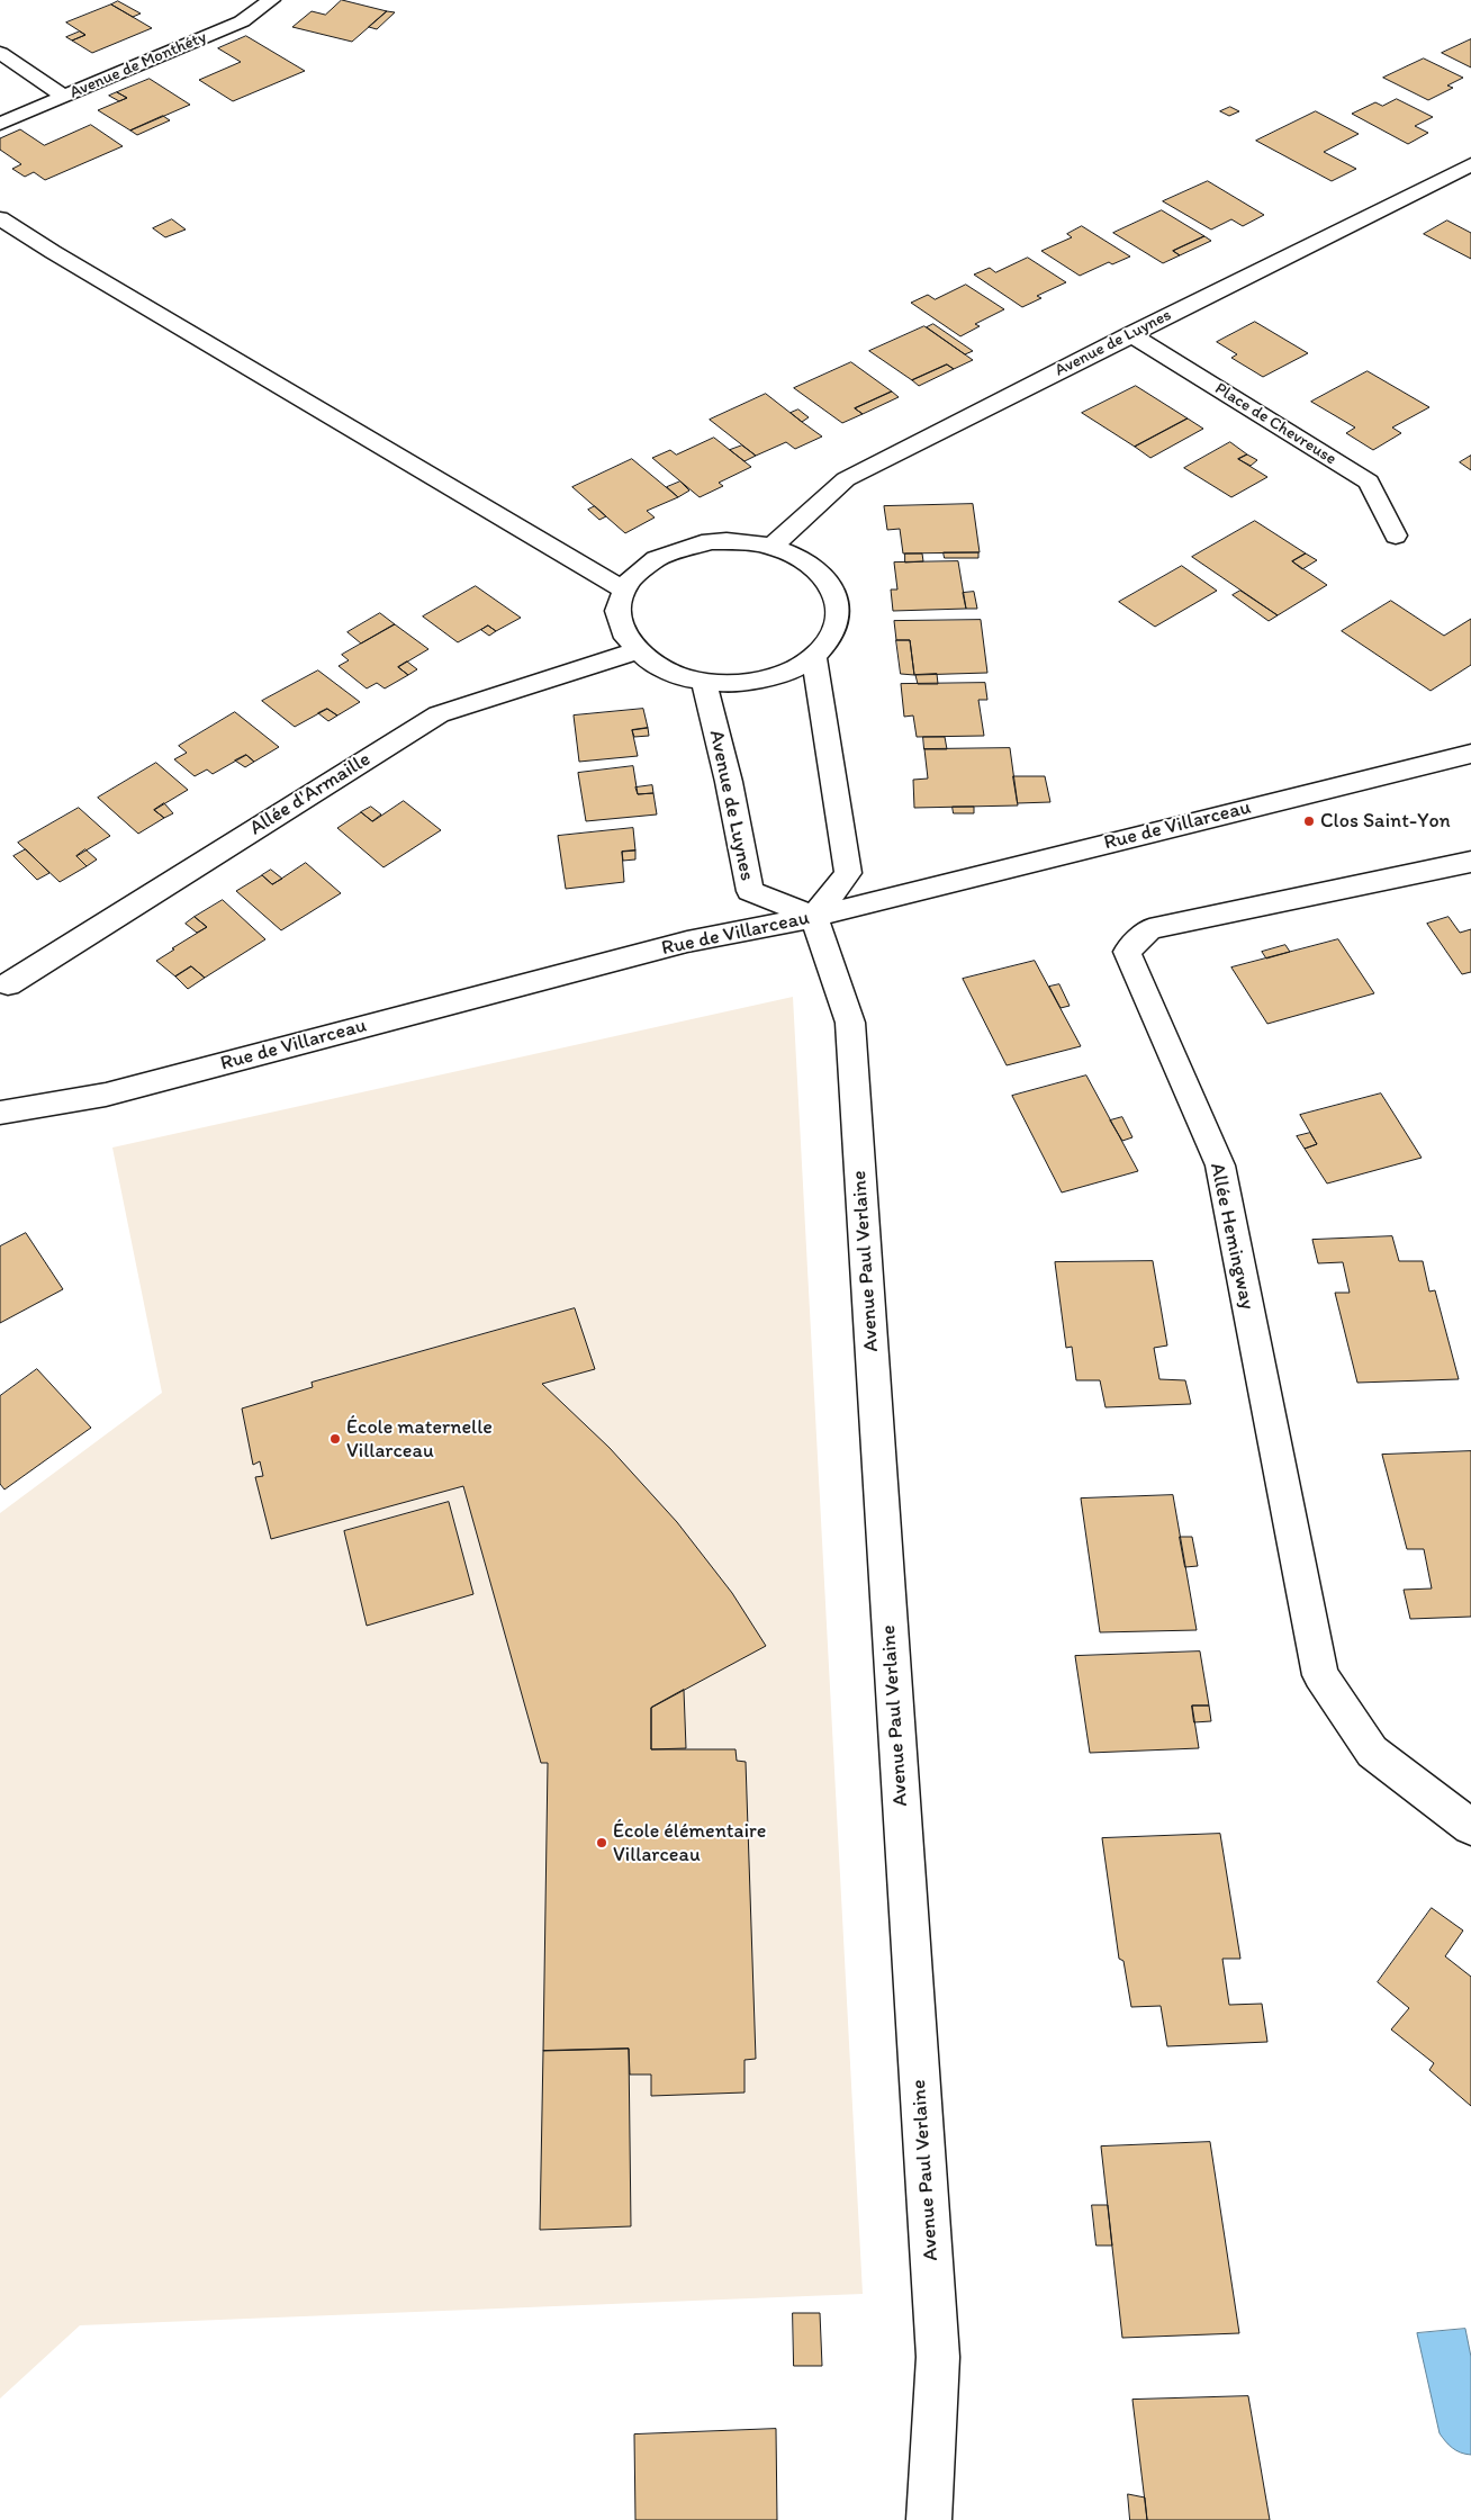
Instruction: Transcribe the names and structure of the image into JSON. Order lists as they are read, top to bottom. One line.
{"streets":{"street":["Avenue de Monthéty","Avenue de Luynes","Place de Chevreuse","Allée d'Armaille","Rue de Villarceau","Allée Hemingway","Avenue Paul Verlaine"]},"crossings":[["Avenue de Luynes","Place de Chevreuse"],["Avenue de Luynes","Allée d'Armaille"],["Avenue de Luynes","Rue de Villarceau"],["Avenue de Luynes","Avenue Paul Verlaine"],["Rue de Villarceau","Avenue Paul Verlaine"]],"places":["Clos Saint-Yon","École maternelle Villarceau","École élémentaire Villarceau"]}
